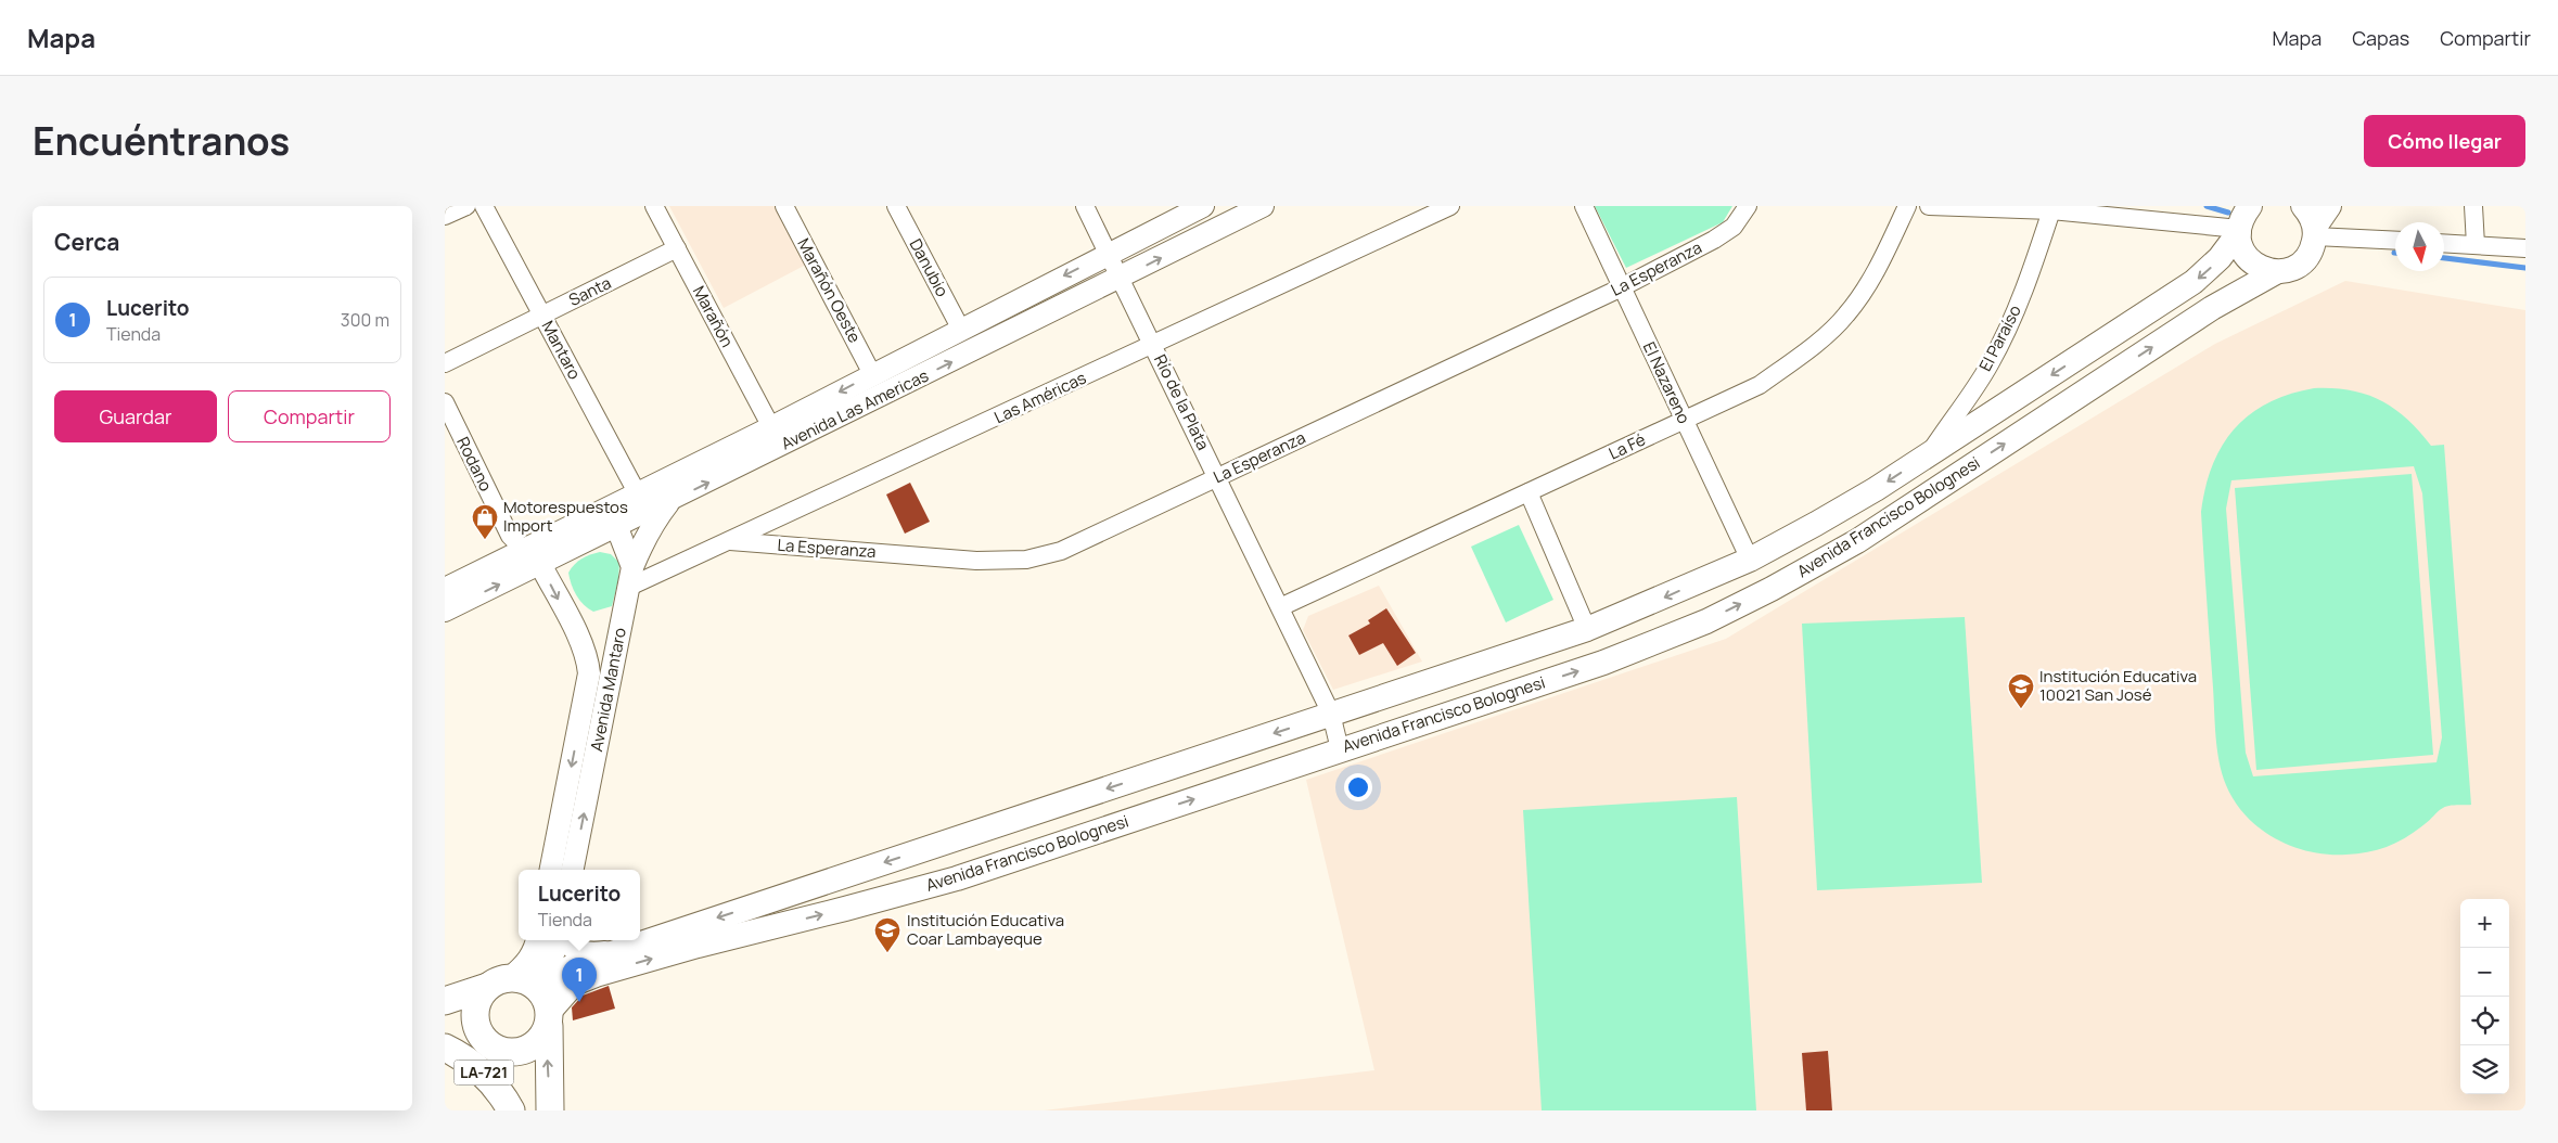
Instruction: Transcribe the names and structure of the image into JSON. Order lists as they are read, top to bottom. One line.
{"streets":{"main road":["Avenida Francisco Bolognesi","LA-721"],"street":["Danubio","La Esperanza","Marañón Oeste","Santa","Marañón","El Paraíso","Mantaro","El Nazareno","Las Américas","Río de la Plata","Avenida Las Americas","La Fé","Rodano","Avenida Mantaro"]},"crossings":[["Danubio","Avenida Las Americas"],["La Esperanza","El Nazareno"],["La Esperanza","Las Américas"],["La Esperanza","Río de la Plata"],["Marañón Oeste","Avenida Las Americas"],["Santa","Marañón"],["Santa","Mantaro"],["Marañón","Avenida Las Americas"],["El Paraíso","Avenida Francisco Bolognesi"],["Mantaro","Avenida Las Americas"],["El Nazareno","La Fé"],["El Nazareno","Avenida Francisco Bolognesi"],["Las Américas","Río de la Plata"],["Las Américas","Avenida Mantaro"],["Río de la Plata","Avenida Las Americas"],["Río de la Plata","La Fé"],["Río de la Plata","Avenida Francisco Bolognesi"],["Avenida Las Americas","Rodano"],["Avenida Las Americas","Avenida Mantaro"],["Rodano","Avenida Mantaro"],["Avenida Francisco Bolognesi","LA-721"]],"places":{"shop":["Motorespuestos Import"],"school or university":["Institución Educativa 10021 San José","Institución Educativa Coar Lambayeque"]},"north":"bottom","page":{"header":"Mapa","nav":["Mapa","Capas","Compartir"],"title":"Encuéntranos","buttons":["Cómo llegar",["Guardar","Compartir"]],"heading":"Cerca","list":[{"mark":"1","name":"Lucerito","note":"Tienda","value":"300 m"}],"popup":["Lucerito","Tienda"],"map_buttons":["+","−"],"pins":"1"}}
